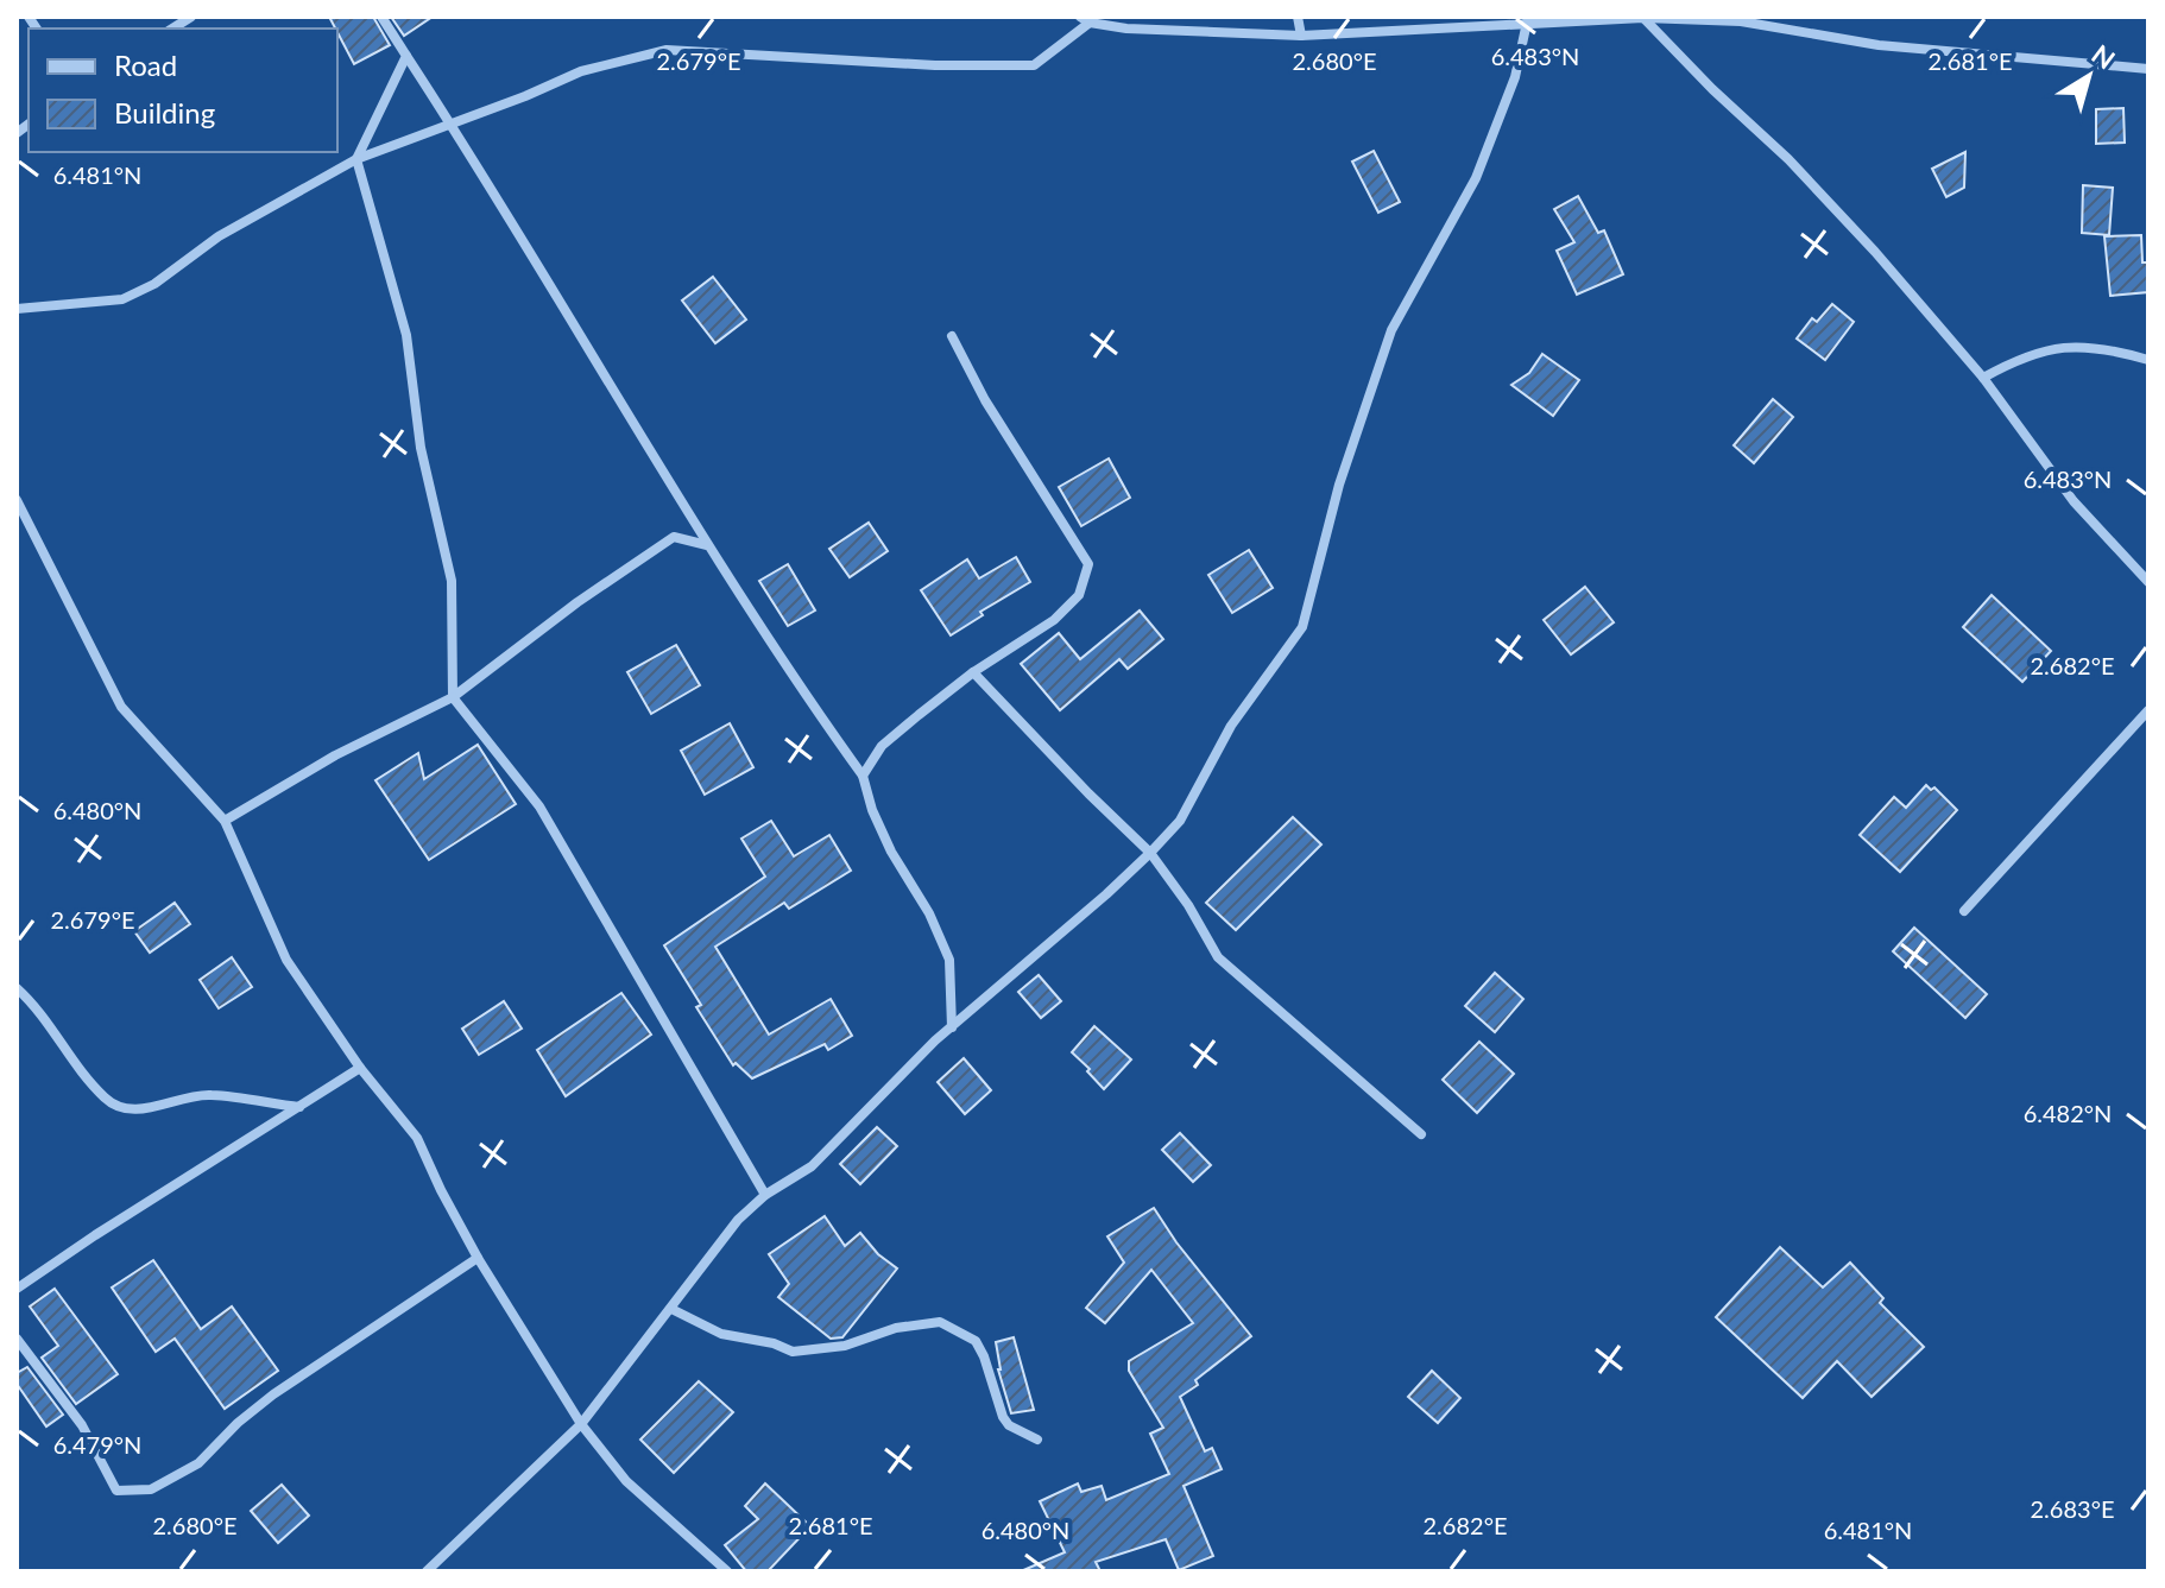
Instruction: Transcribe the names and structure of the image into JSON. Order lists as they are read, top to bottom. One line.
{"legend":["Road","Building"],"north":"top right","coordinates":["6.483°N","2.679°E","2.680°E","2.681°E","6.481°N","2.682°E","6.480°N","6.482°N","6.479°N","2.683°E"]}
